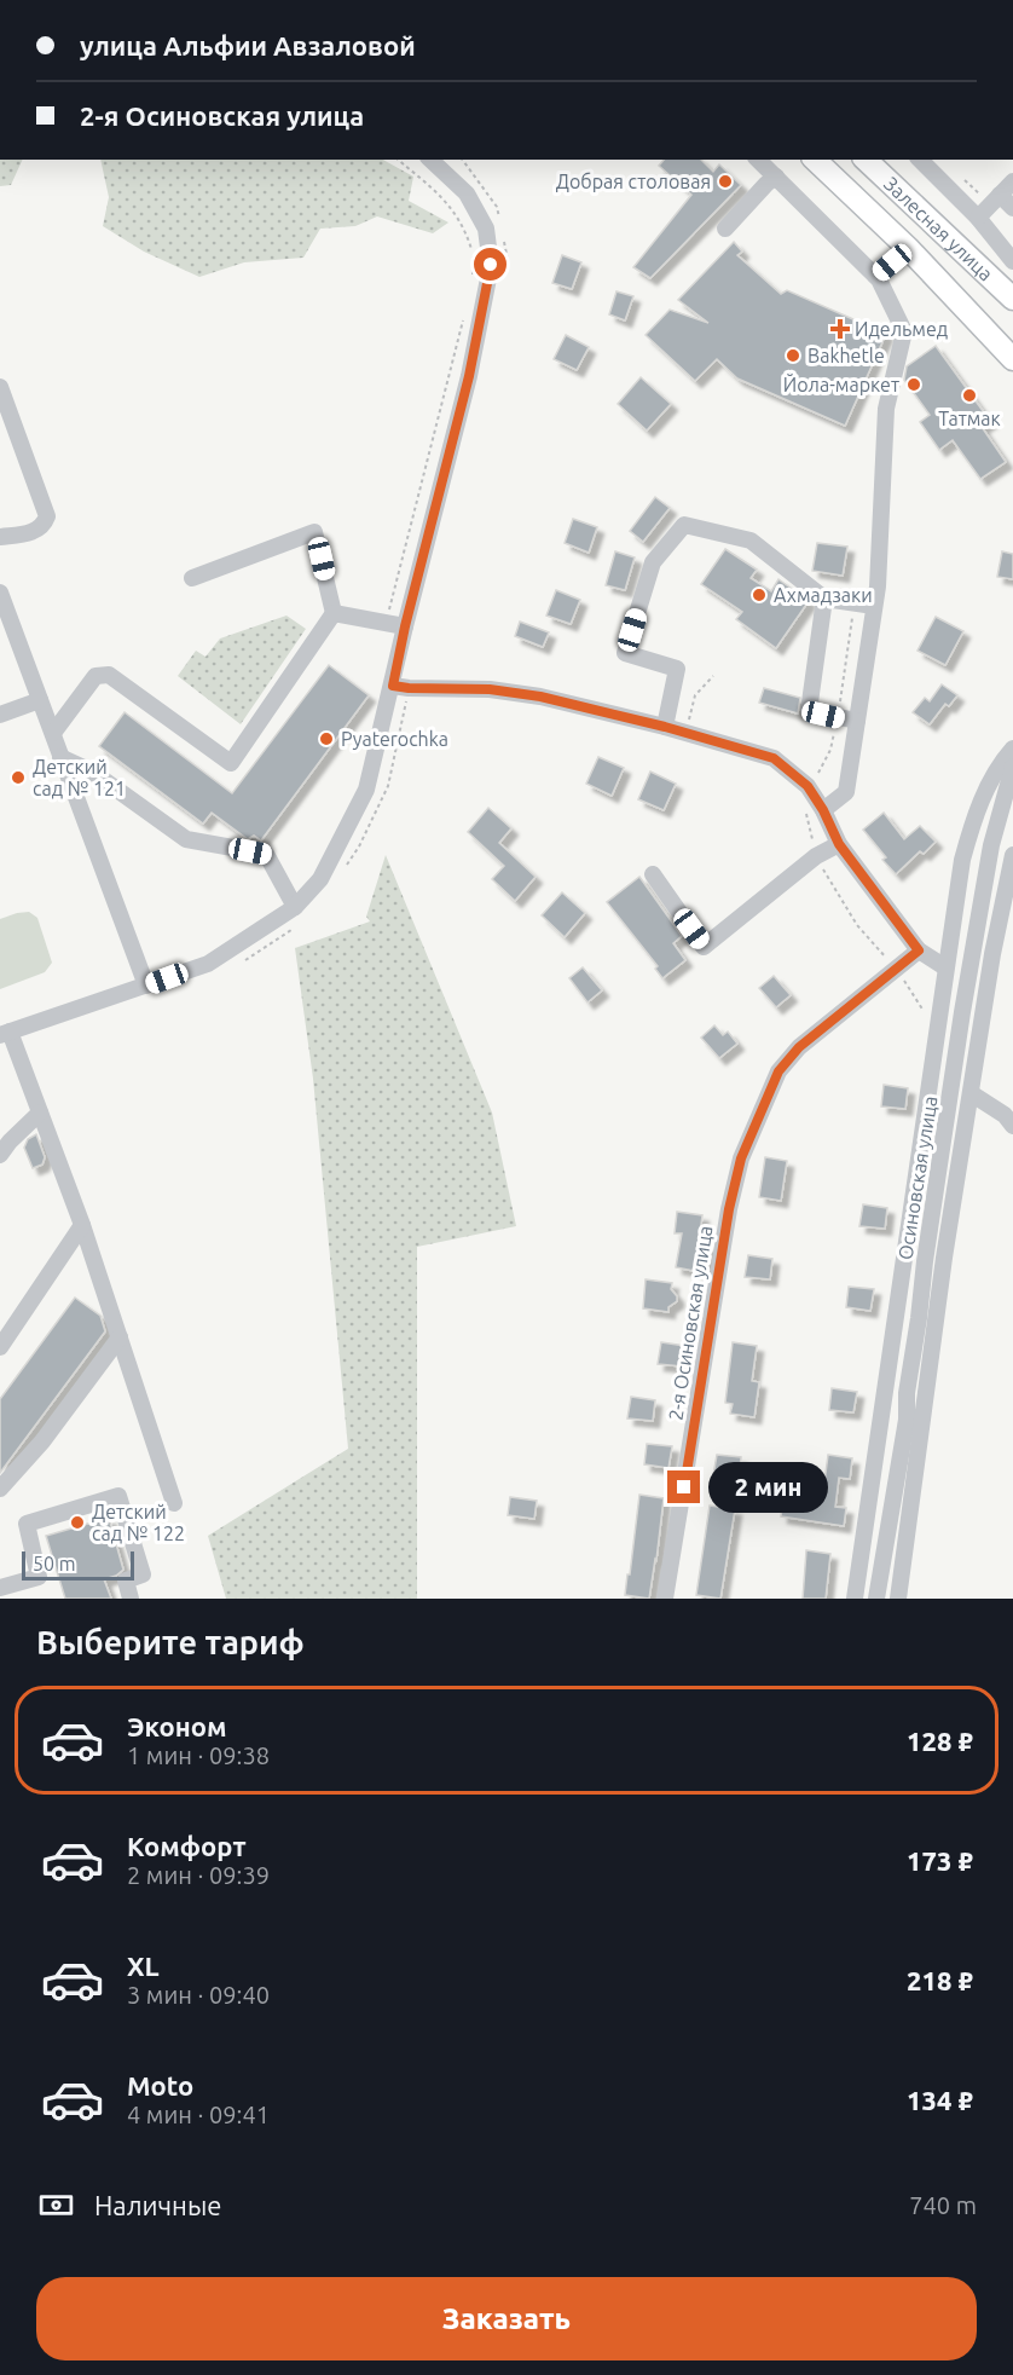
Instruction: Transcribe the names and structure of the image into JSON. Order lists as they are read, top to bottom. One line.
{"streets":{"main road":["Залесная улица"],"street":["Осиновская улица","2-я Осиновская улица"]},"places":{"other":["Добрая столовая","Bakhetle","Йола-маркет","Татмак","Ахмадзаки","Pyaterochka","Детский сад № 121","Детский сад № 122"],"health":["Идельмед"]},"scale_bar":"50 m","page":{"banner":["улица Альфии Авзаловой","2-я Осиновская улица"],"bubble":"2 мин","scale":"50 m","heading":"Выберите тариф","list":[{"name":"Эконом","note":"1 мин · 09:38","value":"128 ₽"},{"name":"Комфорт","note":"2 мин · 09:39","value":"173 ₽"},{"name":"XL","note":"3 мин · 09:40","value":"218 ₽"},{"name":"Moto","note":"4 мин · 09:41","value":"134 ₽"}],"pay":["Наличные","740 m"],"buttons":"Заказать"}}
